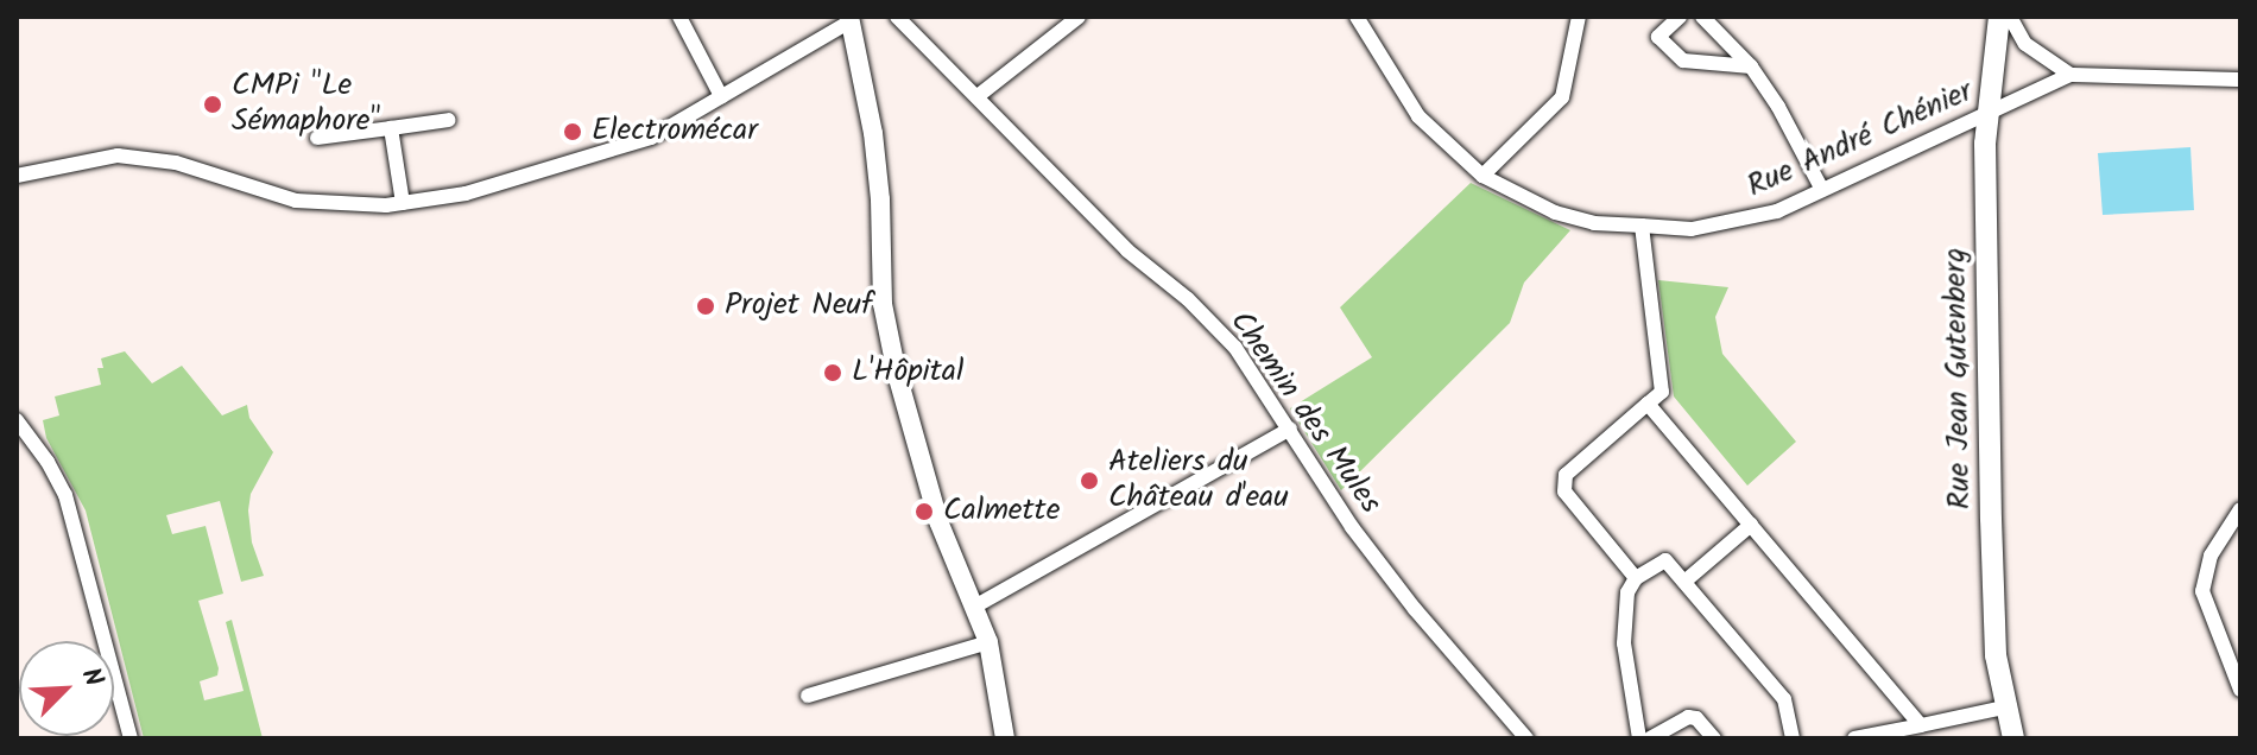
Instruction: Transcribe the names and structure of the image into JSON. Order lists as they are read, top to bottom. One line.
{"streets":{"main road":["Rue Jean Gutenberg"],"street":["Rue André Chénier","Chemin des Mules"]},"crossings":[["Rue André Chénier","Rue Jean Gutenberg"]],"places":["CMPi \"Le Sémaphore\"","Electromécar","Projet Neuf","L'Hôpital","Ateliers du Château d'eau","Calmette"],"north":"top right"}
